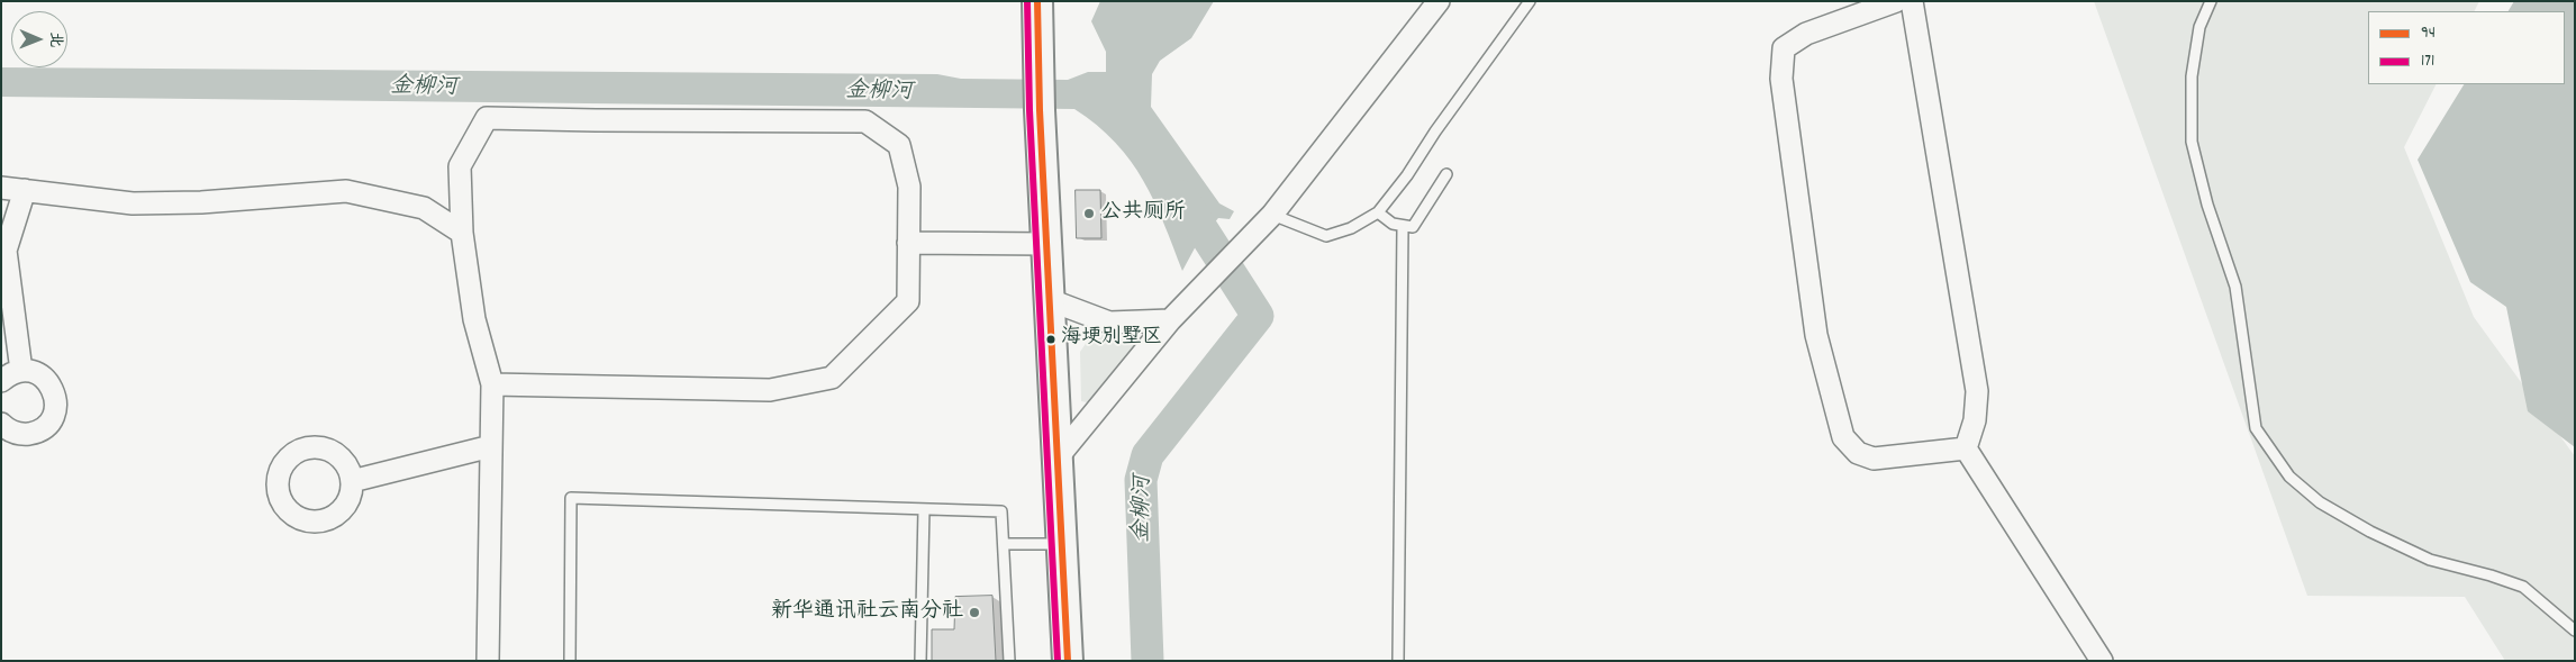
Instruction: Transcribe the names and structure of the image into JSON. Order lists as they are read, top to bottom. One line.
{"water":["金柳河"],"places":["公共厕所","海埂别墅区","新华通讯社云南分社"],"lines":["transit line 94","transit line 171"],"legend":["94","171"],"north":"right"}
